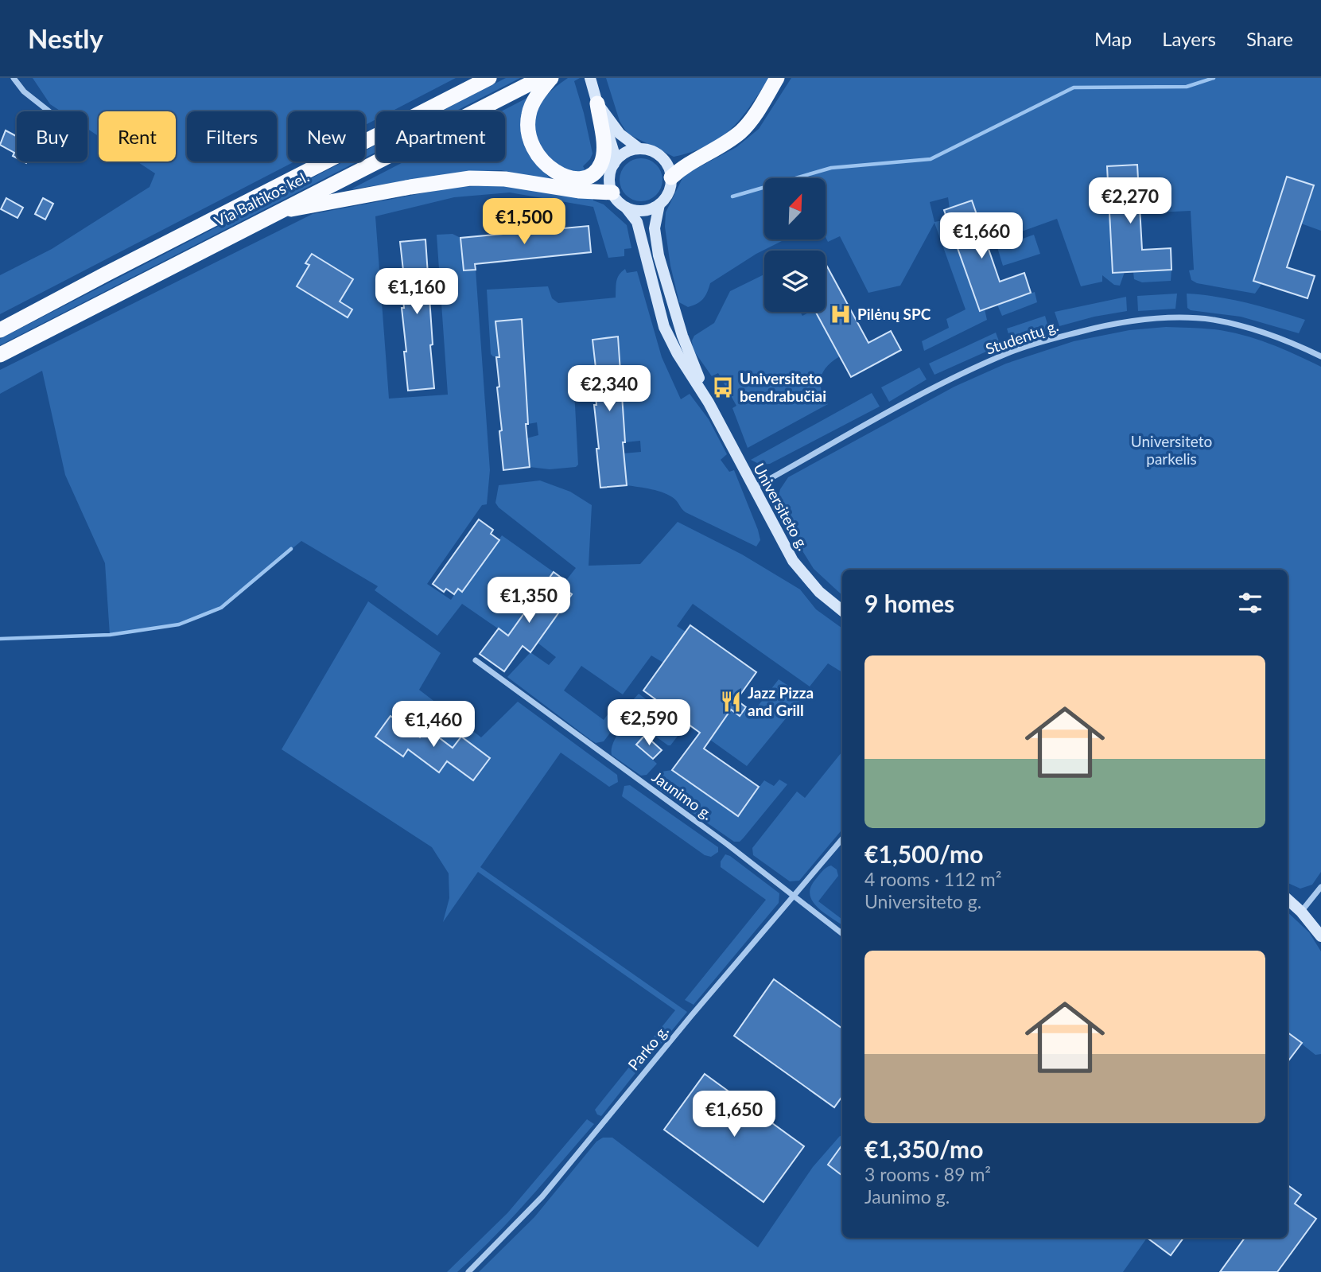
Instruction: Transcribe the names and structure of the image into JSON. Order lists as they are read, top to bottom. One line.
{"streets":{"highway":["Via Baltikos kel."],"main road":["Universiteto g."],"street":["Studentų g.","Jaunimo g.","Parko g."]},"crossings":[["Studentų g.","Universiteto g."],["Jaunimo g.","Parko g."]],"parks":["Universiteto parkelis"],"places":{"hospital":["Pilėnų SPC"],"bus stop":["Universiteto bendrabučiai"],"restaurant":["Jazz Pizza and Grill"]},"north":"top right","page":{"header":"Nestly","nav":["Map","Layers","Share"],"chip":["Buy","Rent","Filters","New","Apartment"],"price":["€2,270","€1,500","€1,660","€1,160","€2,340","€1,350","€2,590","€1,460","€1,650"],"heading":"9 homes","list":[{"name":"€1,500/mo","note":"4 rooms · 112 m² · Universiteto g."},{"name":"€1,350/mo","note":"3 rooms · 89 m² · Jaunimo g."}]}}
